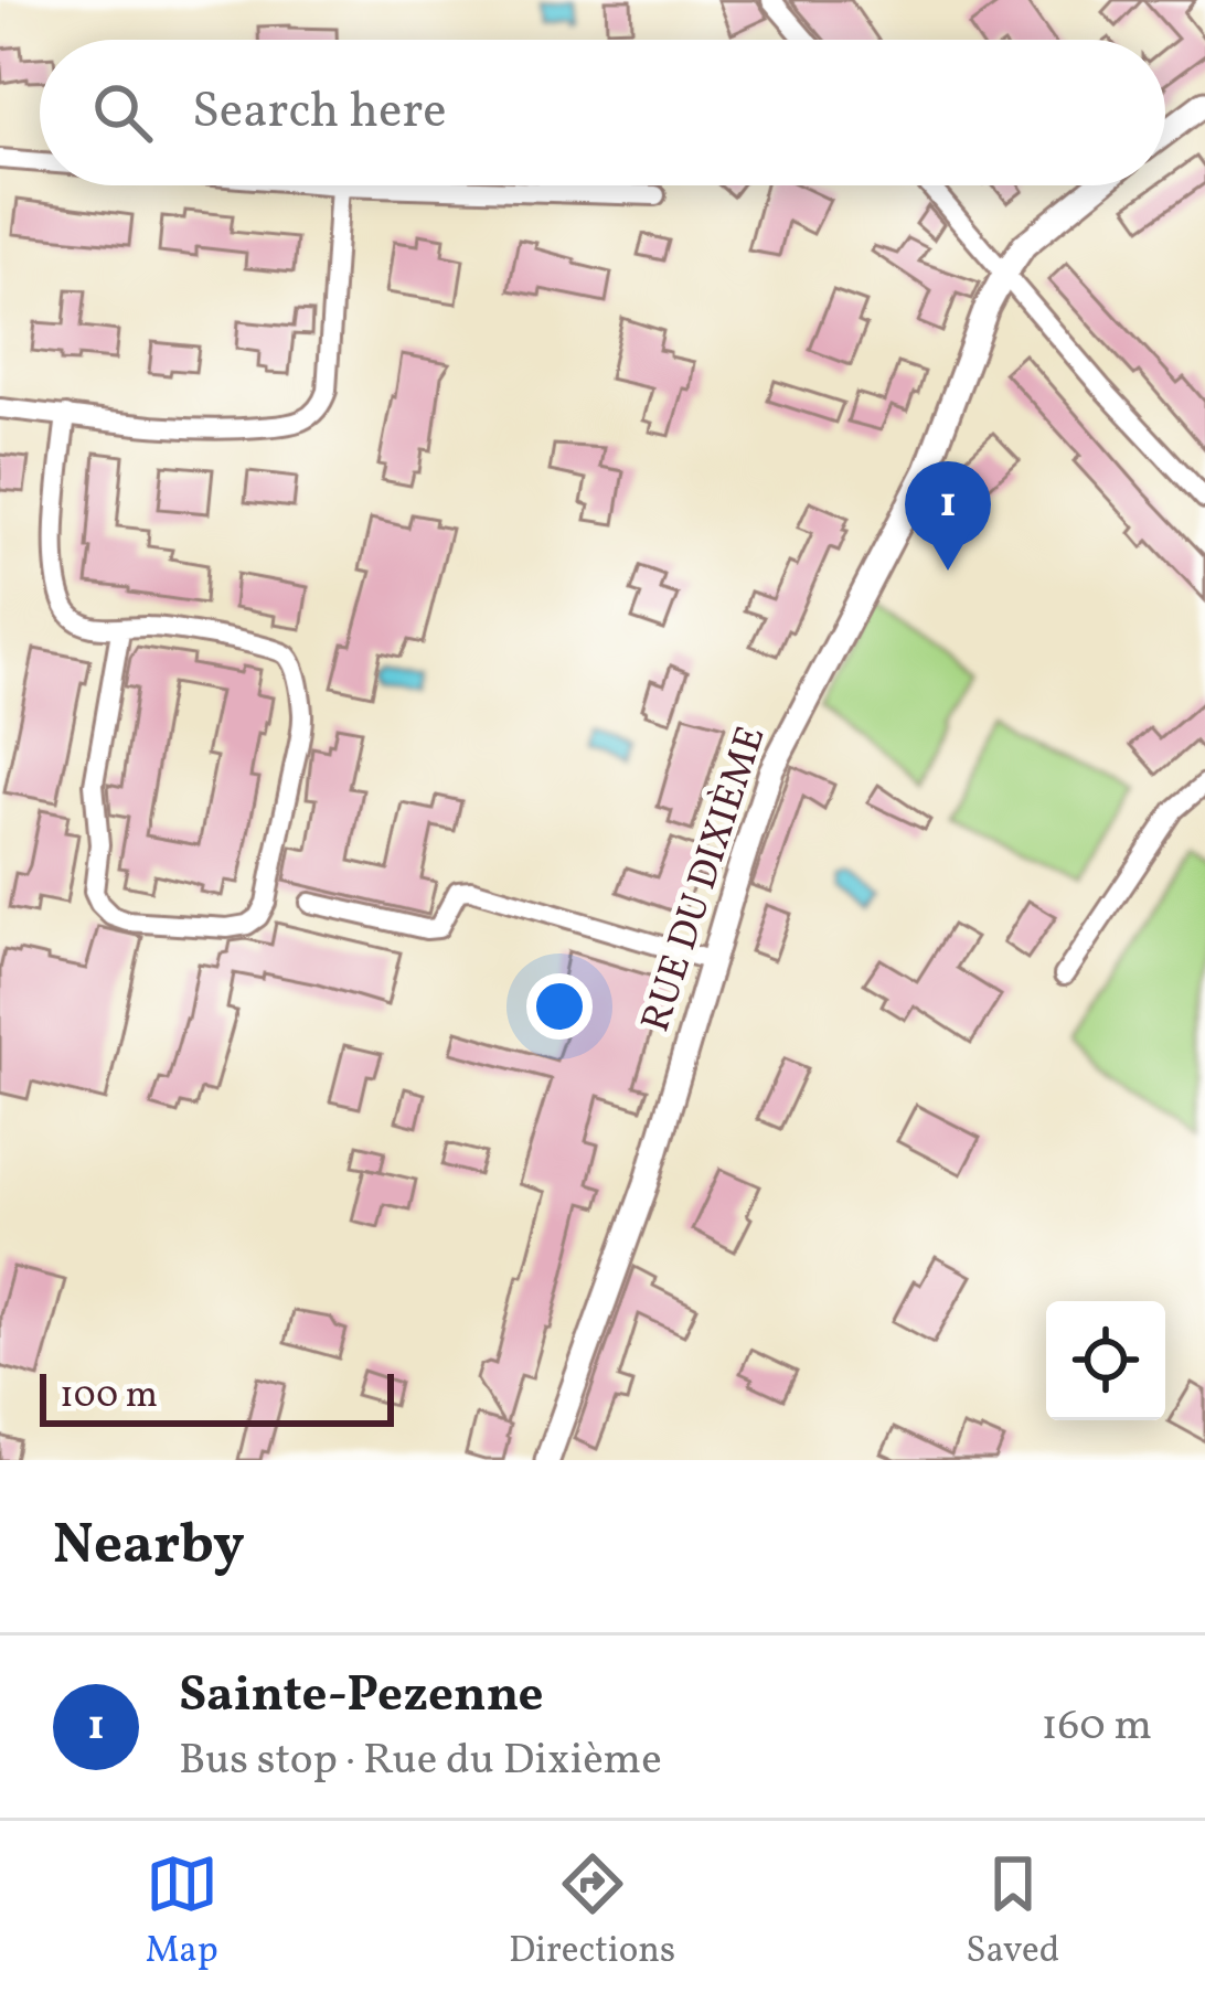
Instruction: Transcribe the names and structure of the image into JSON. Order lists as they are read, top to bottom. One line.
{"streets":{"street":["RUE DU DIXIÈME"]},"scale_bar":"100 m","page":{"search":"Search here","pins":"1","scale":"100 m","heading":"Nearby","list":[{"mark":"1","name":"Sainte-Pezenne","note":"Bus stop · Rue du Dixième","value":"160 m"}],"nav":["Map","Directions","Saved"]}}
